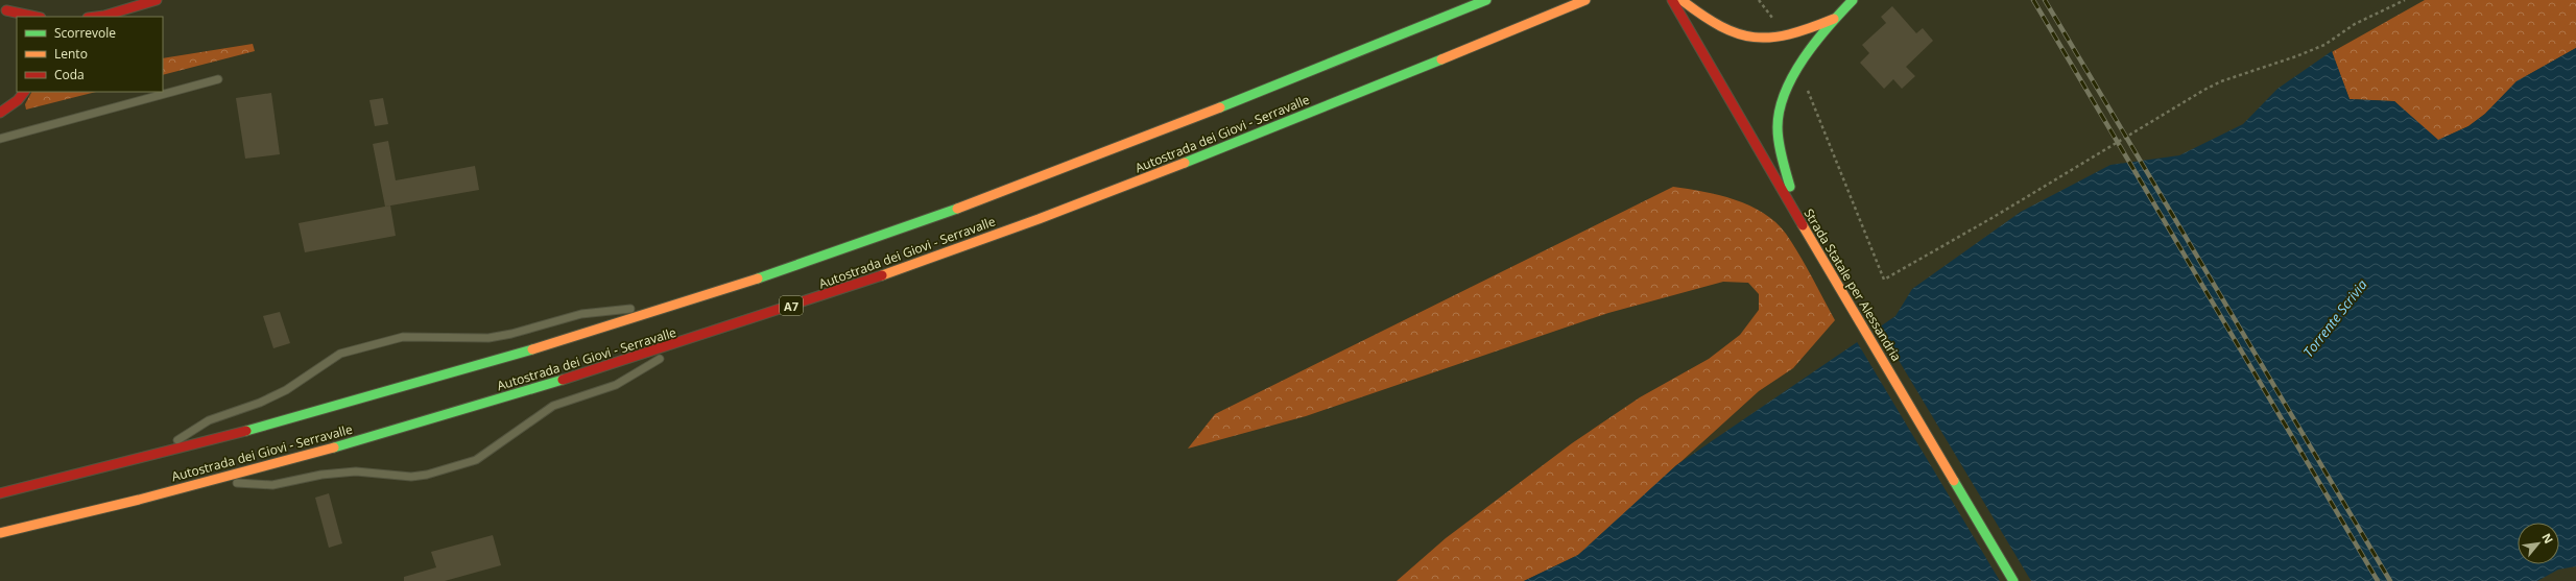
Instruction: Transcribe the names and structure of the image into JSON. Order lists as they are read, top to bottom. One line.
{"streets":{"main road":["Autostrada dei Giovi - Serravalle","Strada Statale per Alessandria","A7"]},"water":["Torrente Scrivia"],"legend":["Scorrevole","Lento","Coda"],"north":"top right"}
